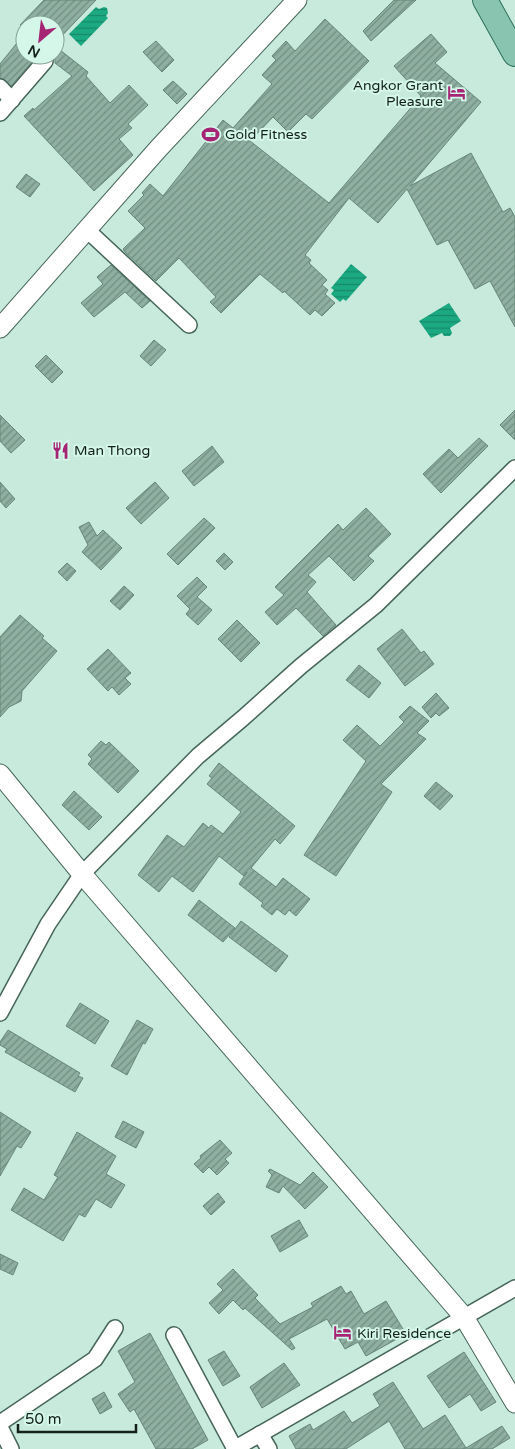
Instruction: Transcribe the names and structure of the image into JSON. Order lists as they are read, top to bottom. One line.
{"places":{"hotel":["Angkor Grant Pleasure","Kiri Residence"],"sports":["Gold Fitness"],"restaurant":["Man Thong"]},"scale_bar":"50 m","north":"bottom left"}
